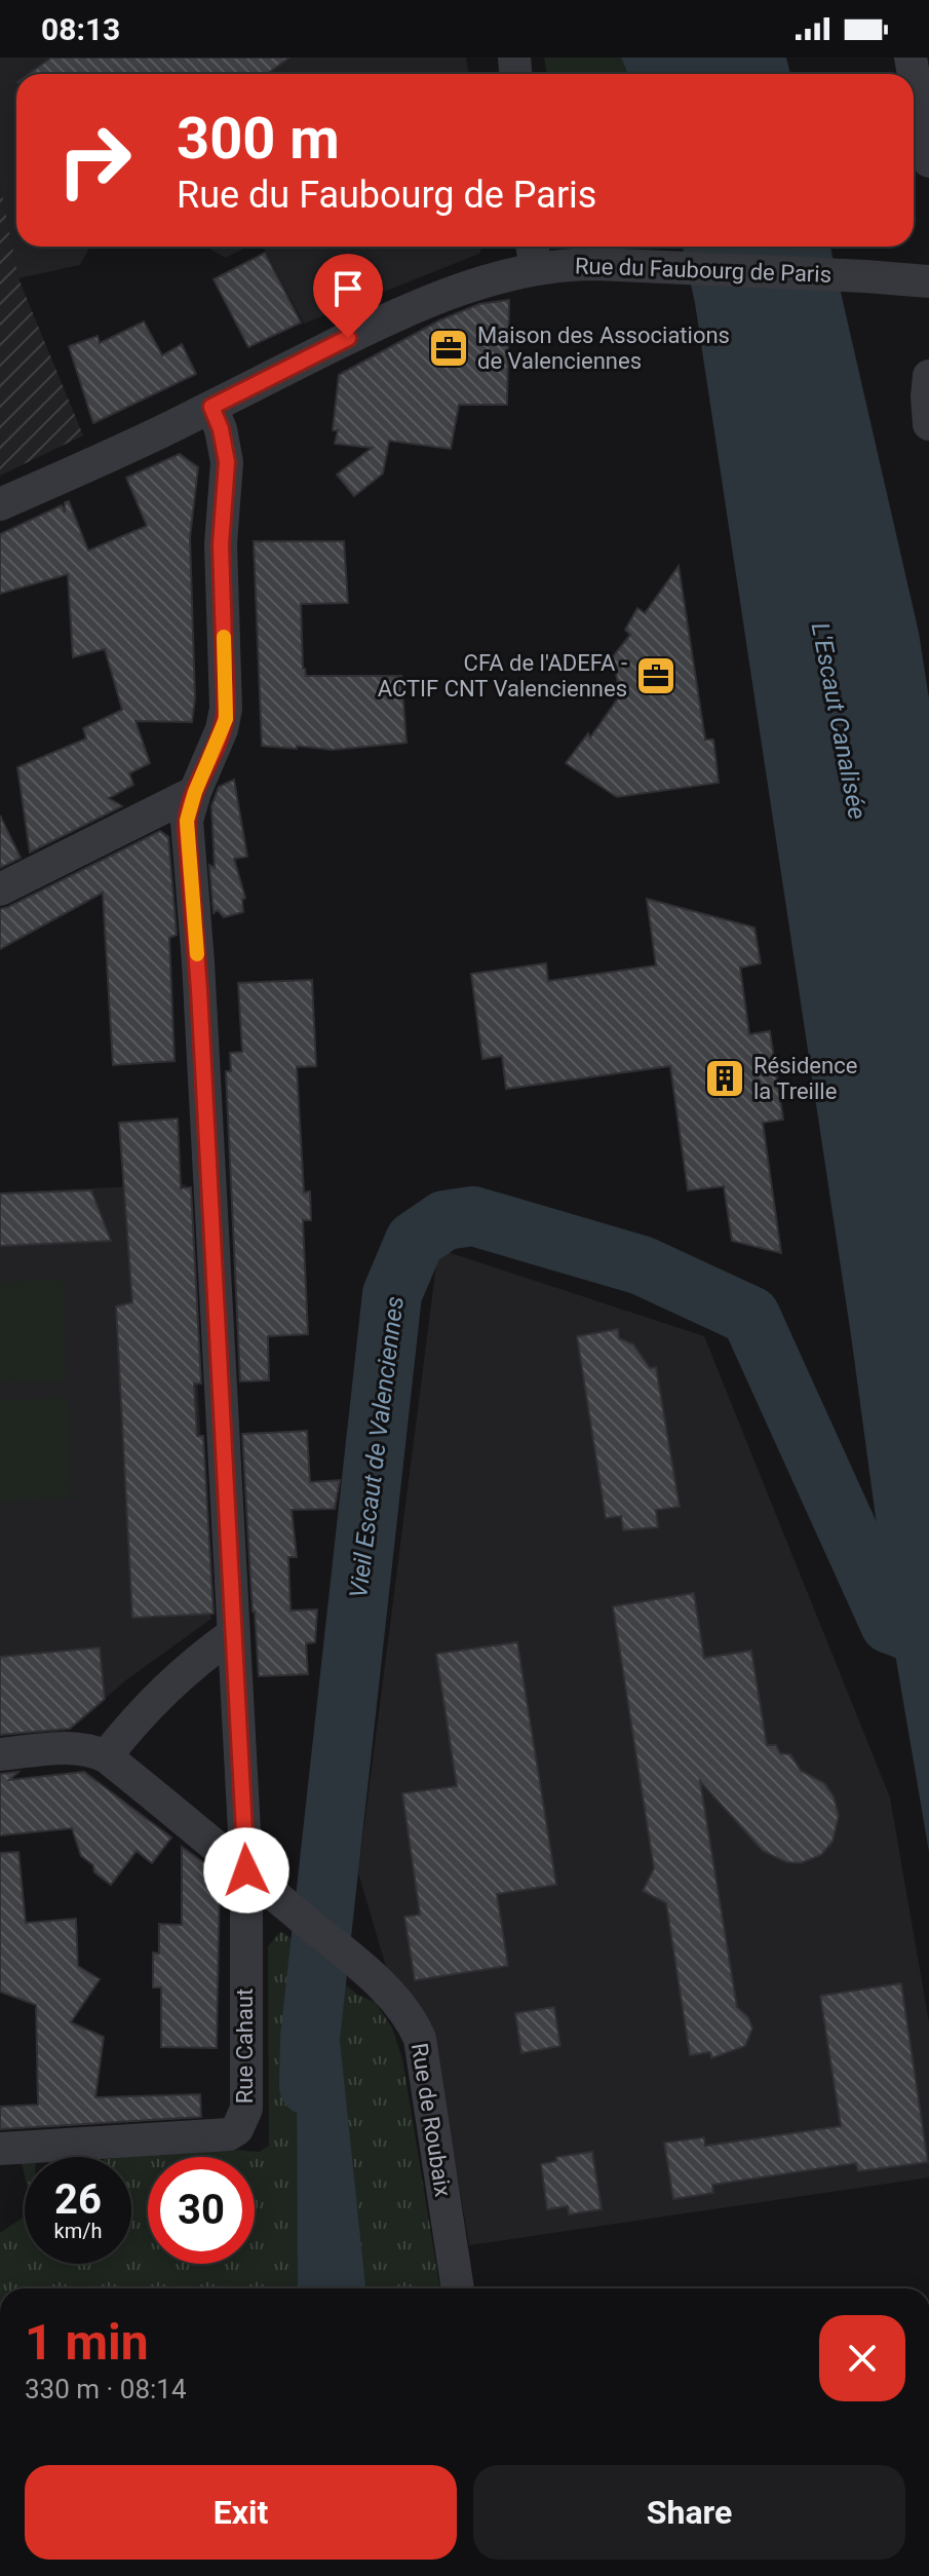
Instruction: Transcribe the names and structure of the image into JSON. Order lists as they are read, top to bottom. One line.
{"streets":{"street":["Rue du Faubourg de Paris","Rue Cahaut","Rue de Roubaix"]},"crossings":[["Rue Cahaut","Rue de Roubaix"]],"water":["L'Escaut Canalisée","Vieil Escaut de Valenciennes"],"places":{"office":["Maison des Associations de Valenciennes","CFA de l'ADEFA - ACTIF CNT Valenciennes"],"building":["Résidence la Treille"]},"page":{"status":"08:13","turn":["300 m","Rue du Faubourg de Paris"],"speed":"26 km/h","limit":"30","heading":["1 min","330 m · 08:14"],"buttons":["Exit","Share"]}}
